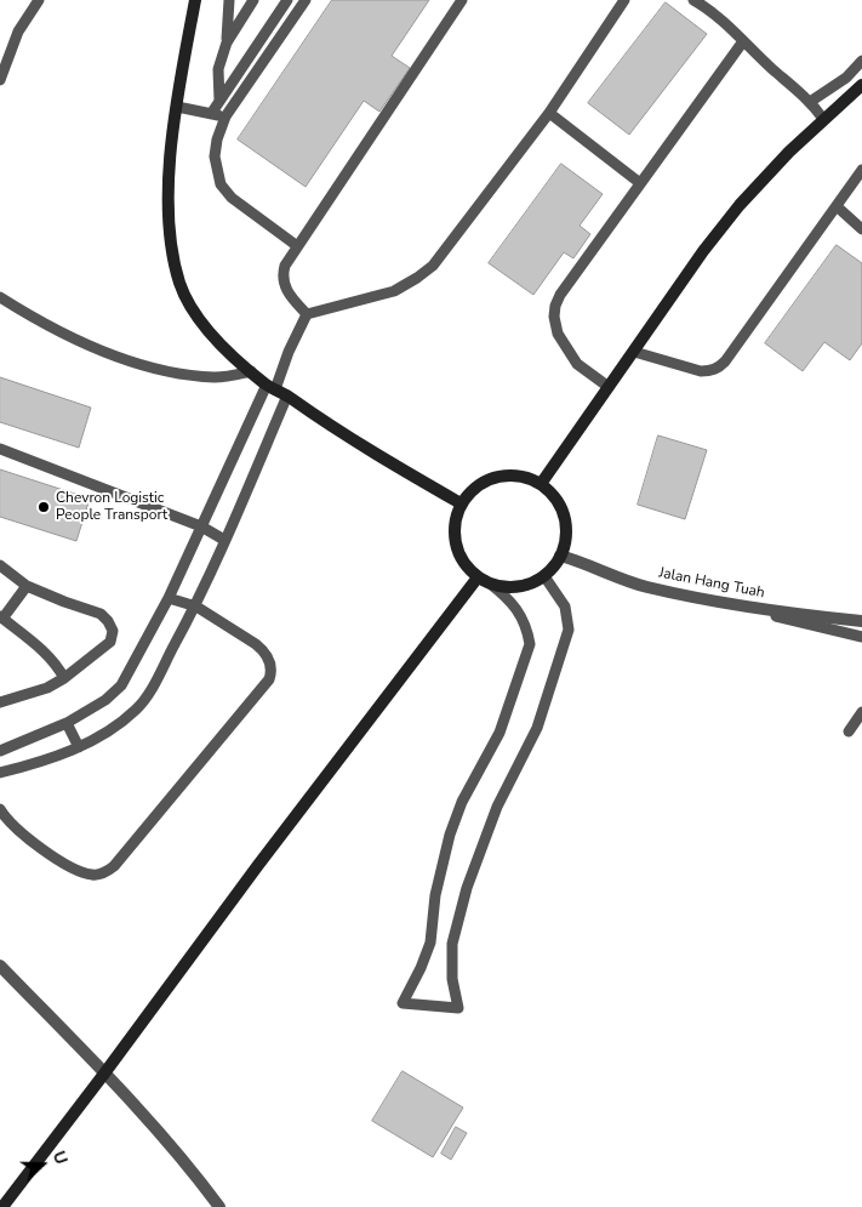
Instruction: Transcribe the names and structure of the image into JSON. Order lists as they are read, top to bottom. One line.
{"streets":{"street":["Jalan Hang Tuah"]},"places":["Chevron Logistic People Transport"],"north":"right"}
